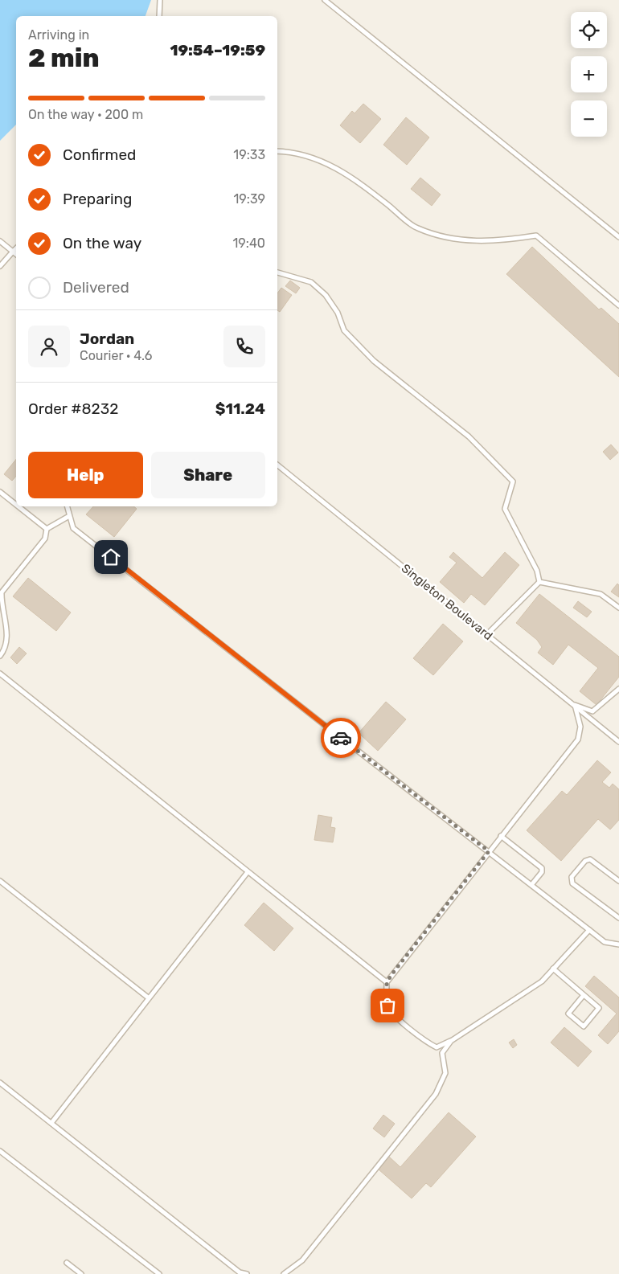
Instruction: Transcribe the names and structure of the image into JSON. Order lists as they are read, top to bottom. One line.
{"streets":{"lane":["Singleton Boulevard"]},"page":{"map_buttons":["+","−"],"heading":["2 min","Arriving in","19:54–19:59"],"panel":["Jordan","Courier · 4.6","Order #8232","$11.24"],"bar":"On the way · 200 m","list":[["Confirmed","19:33"],["Preparing","19:39"],["On the way","19:40"],"Delivered"],"buttons":["Help","Share"]}}
